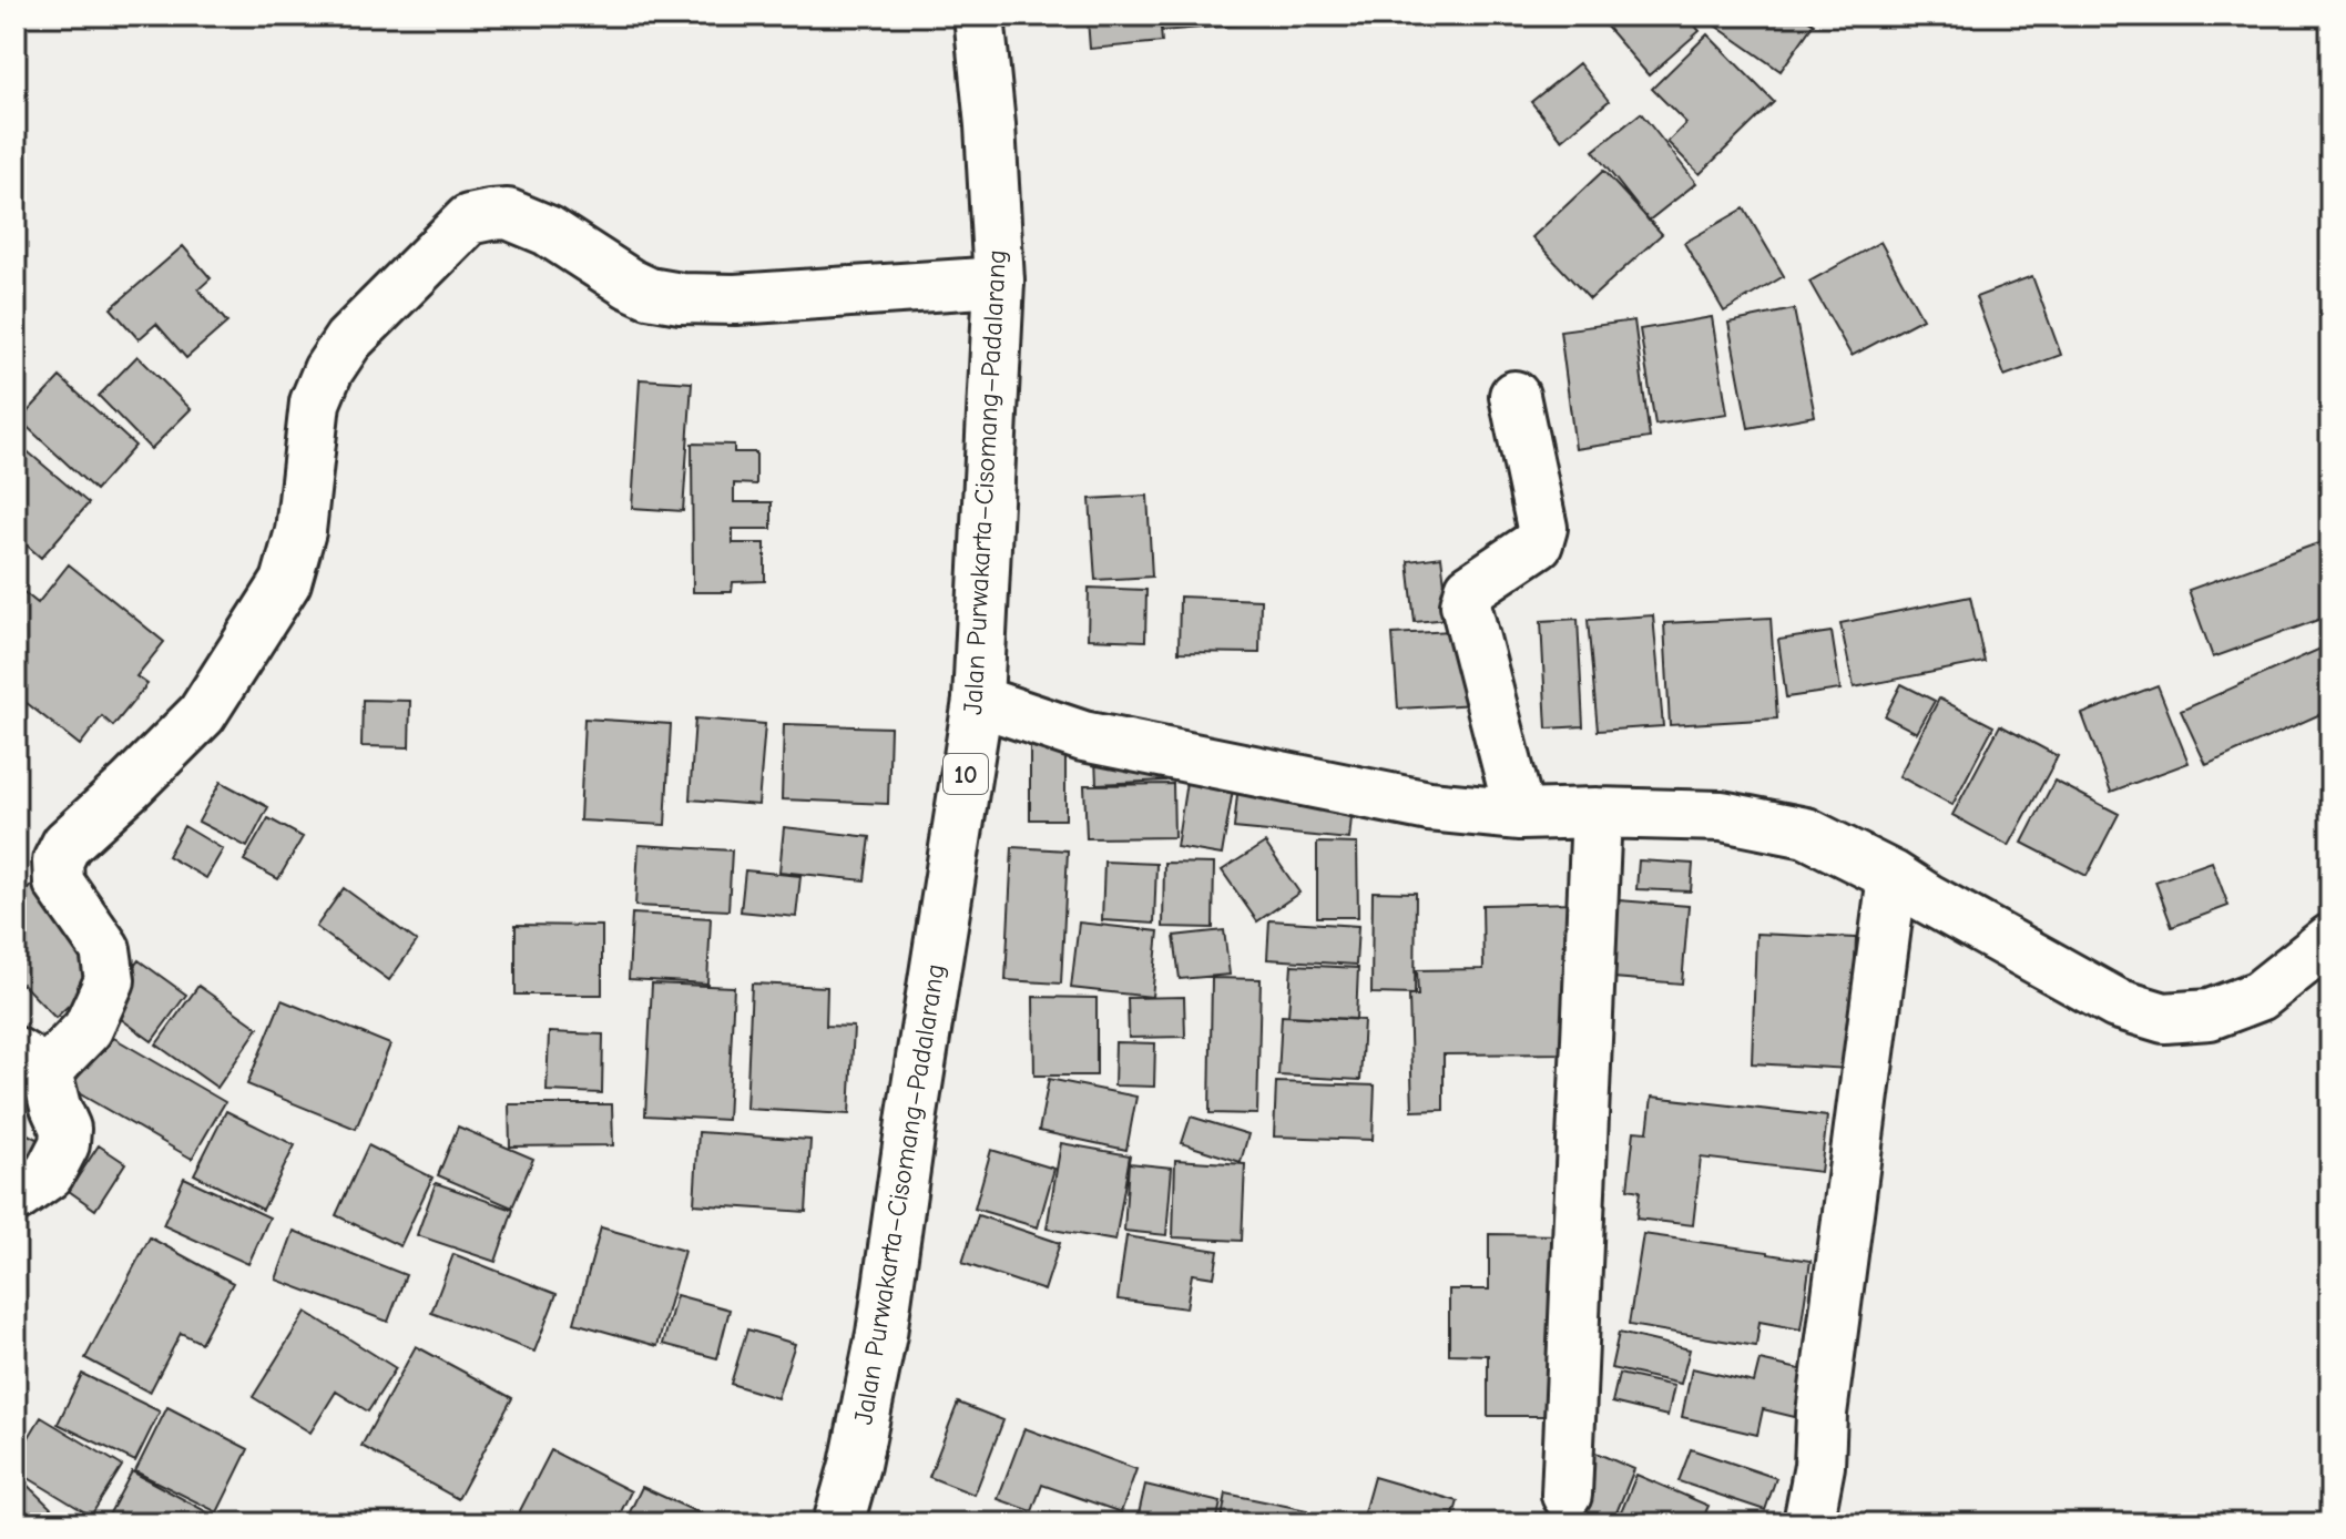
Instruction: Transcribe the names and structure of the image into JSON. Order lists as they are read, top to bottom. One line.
{"streets":{"main road":["Jalan Purwakarta–Cisomang–Padalarang","10"]}}
